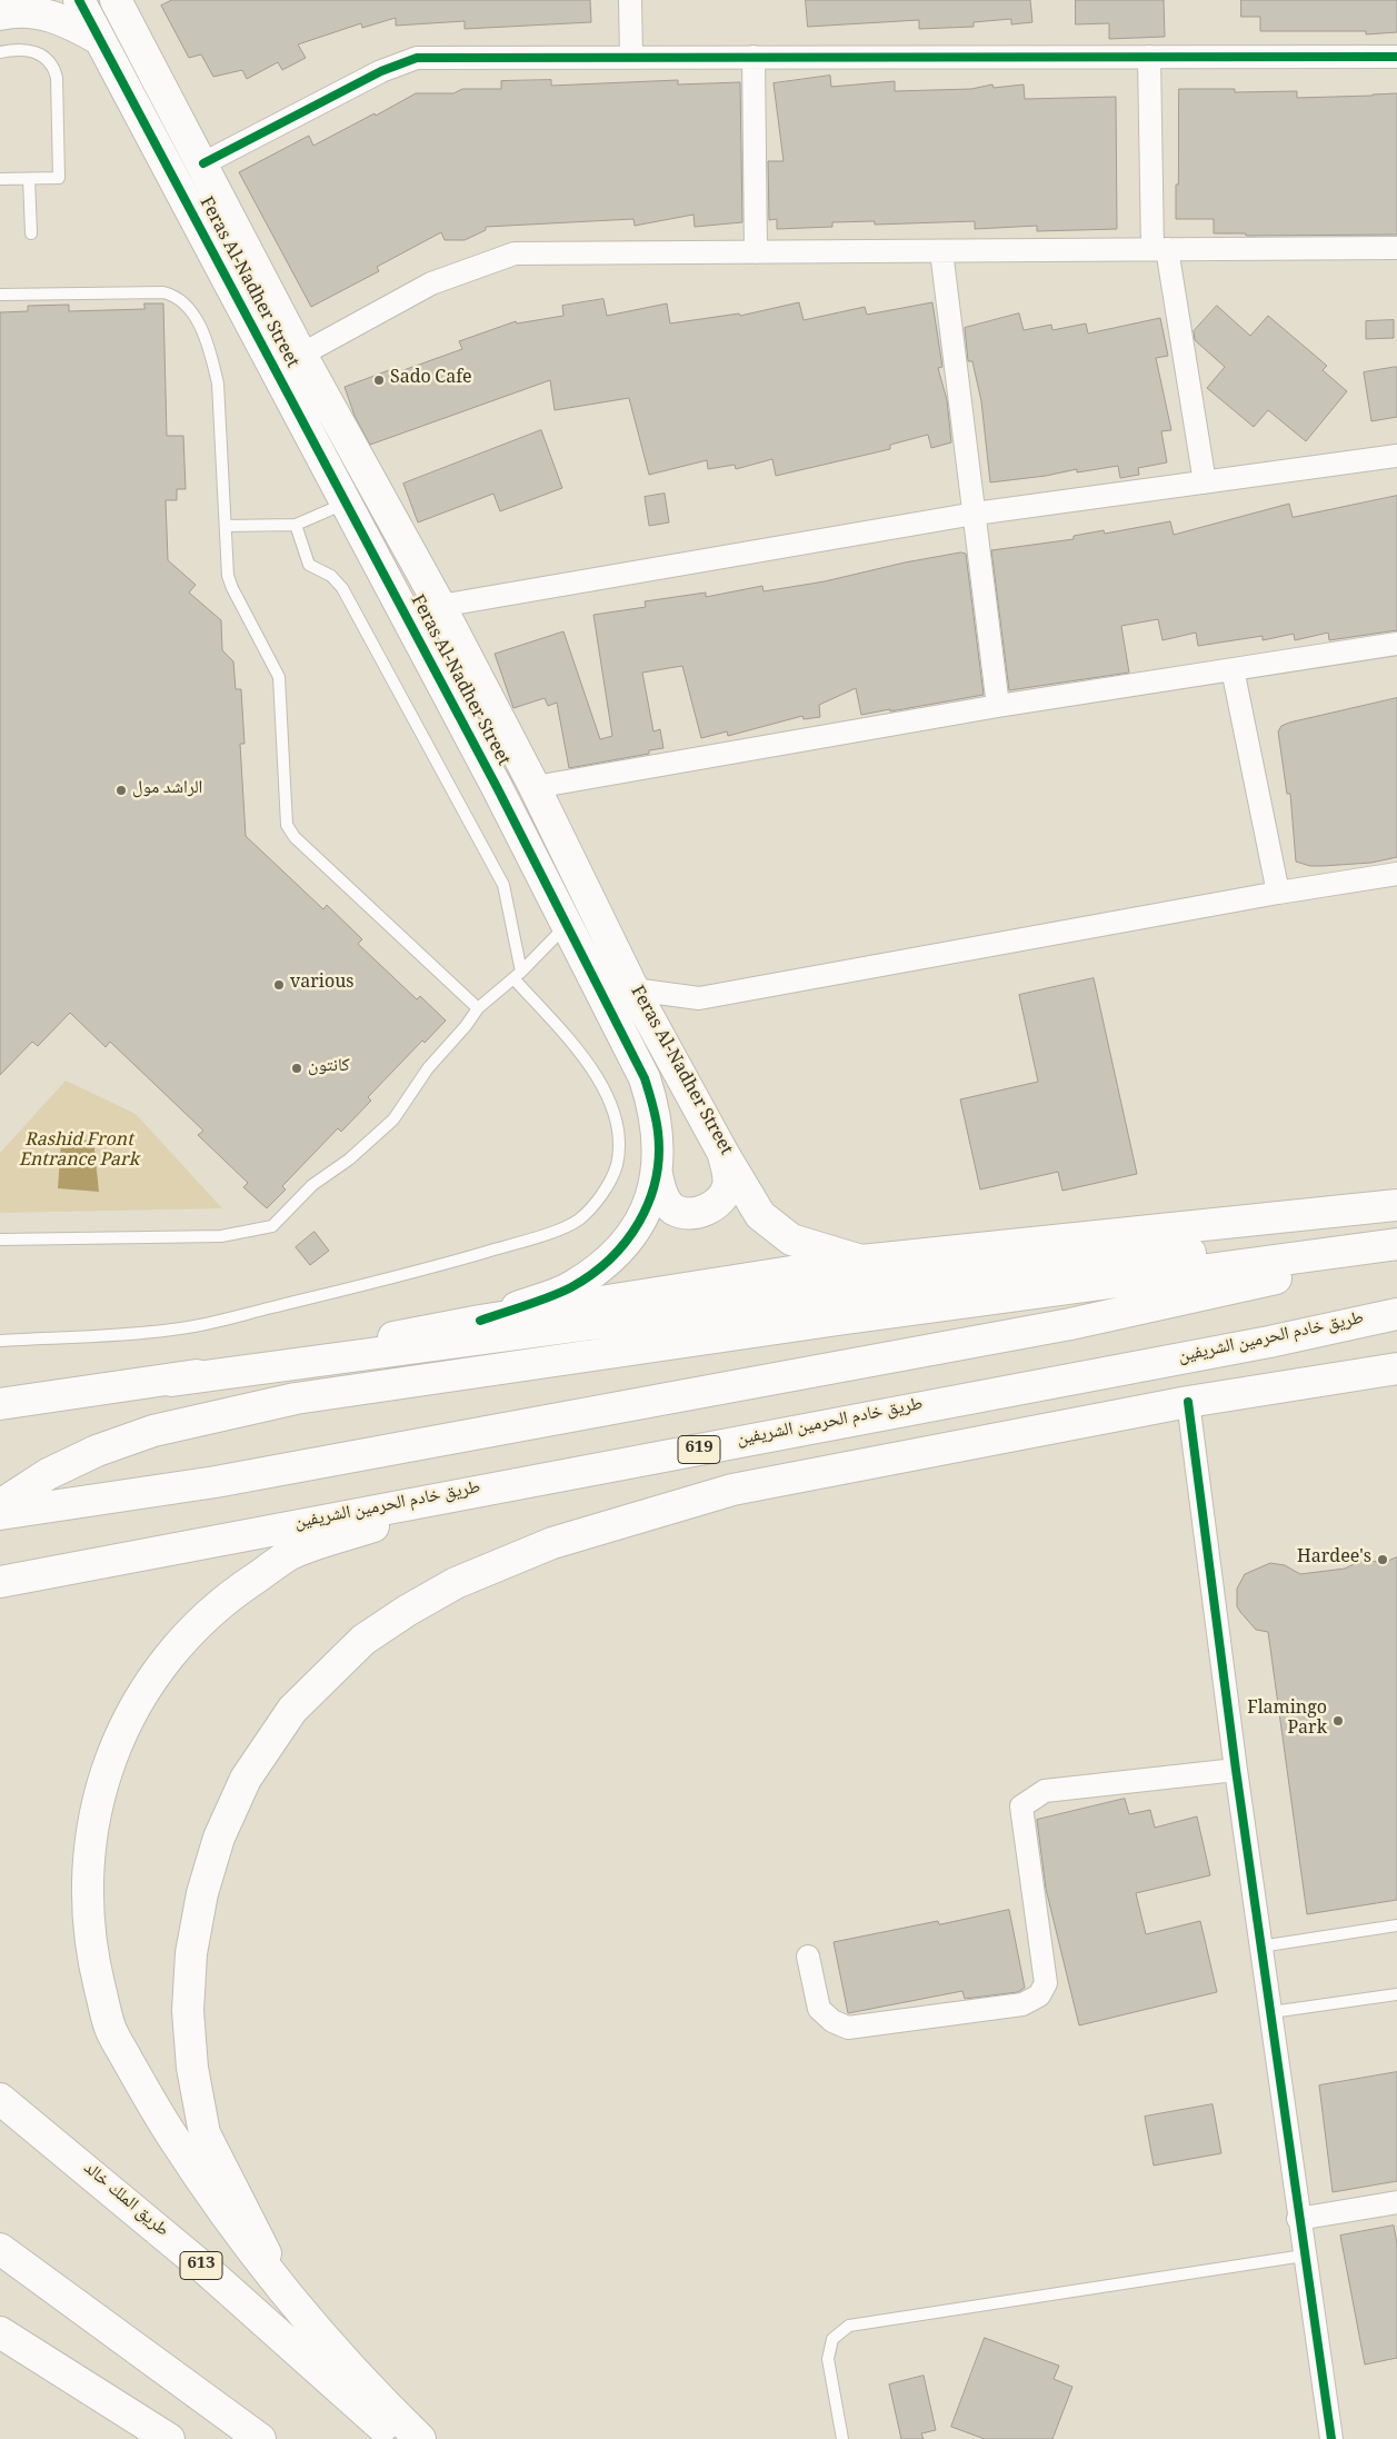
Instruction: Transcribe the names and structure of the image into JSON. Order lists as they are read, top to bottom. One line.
{"streets":{"main road":["Feras Al-Nadher Street","طريق خادم الحرمين الشريفين","619","طريق الملك خالد","613"]},"parks":["Rashid Front Entrance Park"],"places":["Sado Cafe","الراشد مول","various","كانتون","Hardee's","Flamingo Park"]}
